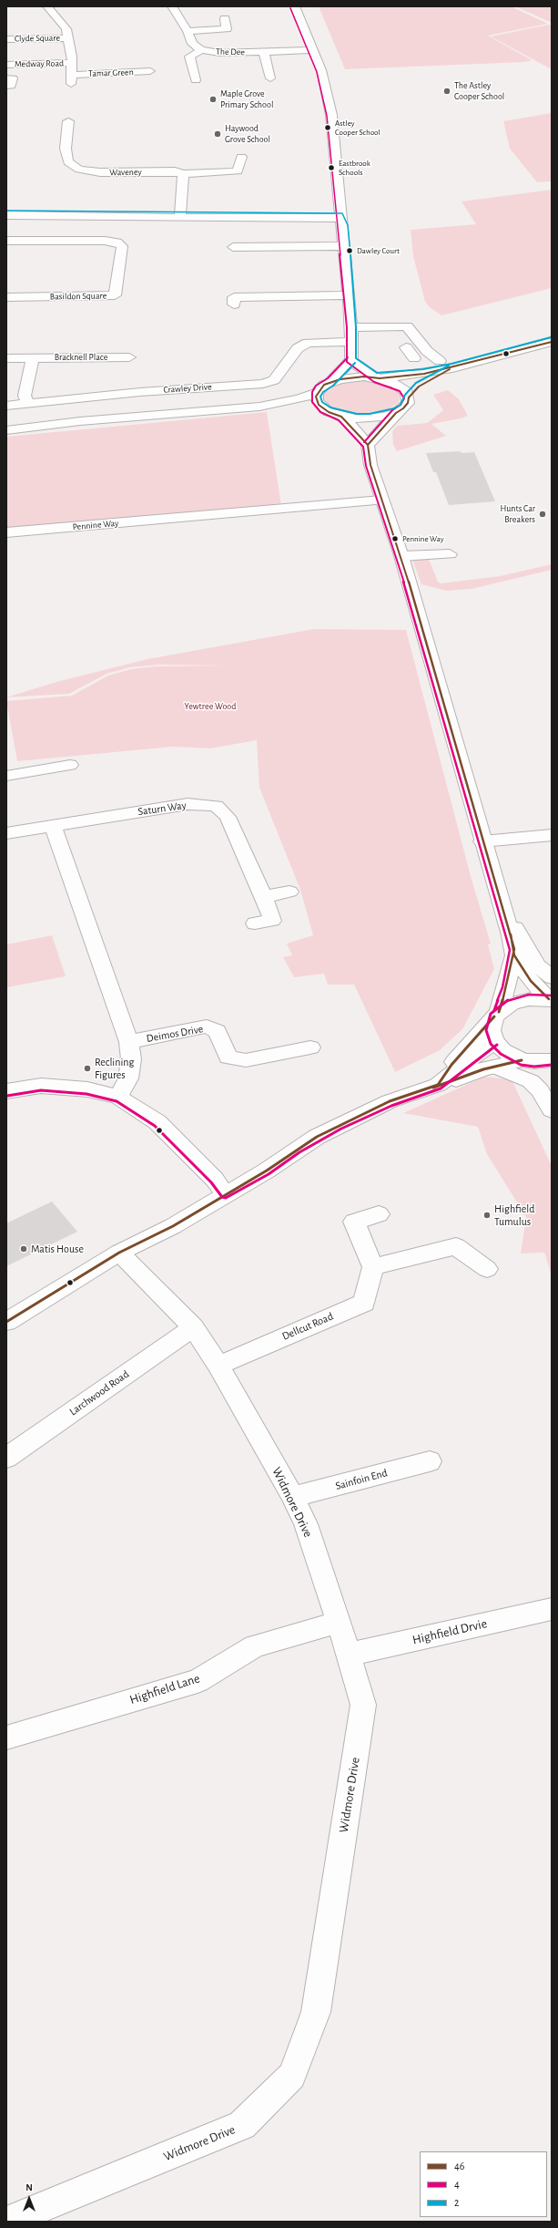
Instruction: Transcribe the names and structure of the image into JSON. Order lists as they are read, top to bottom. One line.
{"streets":{"street":["Clyde Square","The Dee","Medway Road","Tamar Green","Waveney","Basildon Square","Bracknell Place","Crawley Drive","Pennine Way","Saturn Way","Deimos Drive","Dellcut Road","Larchwood Road","Sainfoin End","Widmore Drive","Highfield Drvie","Highfield Lane"]},"crossings":[["Medway Road","Tamar Green"],["Dellcut Road","Widmore Drive"],["Larchwood Road","Widmore Drive"],["Sainfoin End","Widmore Drive"],["Widmore Drive","Highfield Drvie"],["Widmore Drive","Highfield Lane"]],"parks":["Yewtree Wood"],"places":["The Astley Cooper School","Maple Grove Primary School","Astley Cooper School","Haywood Grove School","Eastbrook Schools","Dawley Court","Hunts Car Breakers","Pennine Way","Reclining Figures","Highfield Tumulus","Matis House"],"lines":["transit line 4","transit line 2","transit line 46"],"legend":["46","4","2"],"north":"top"}
